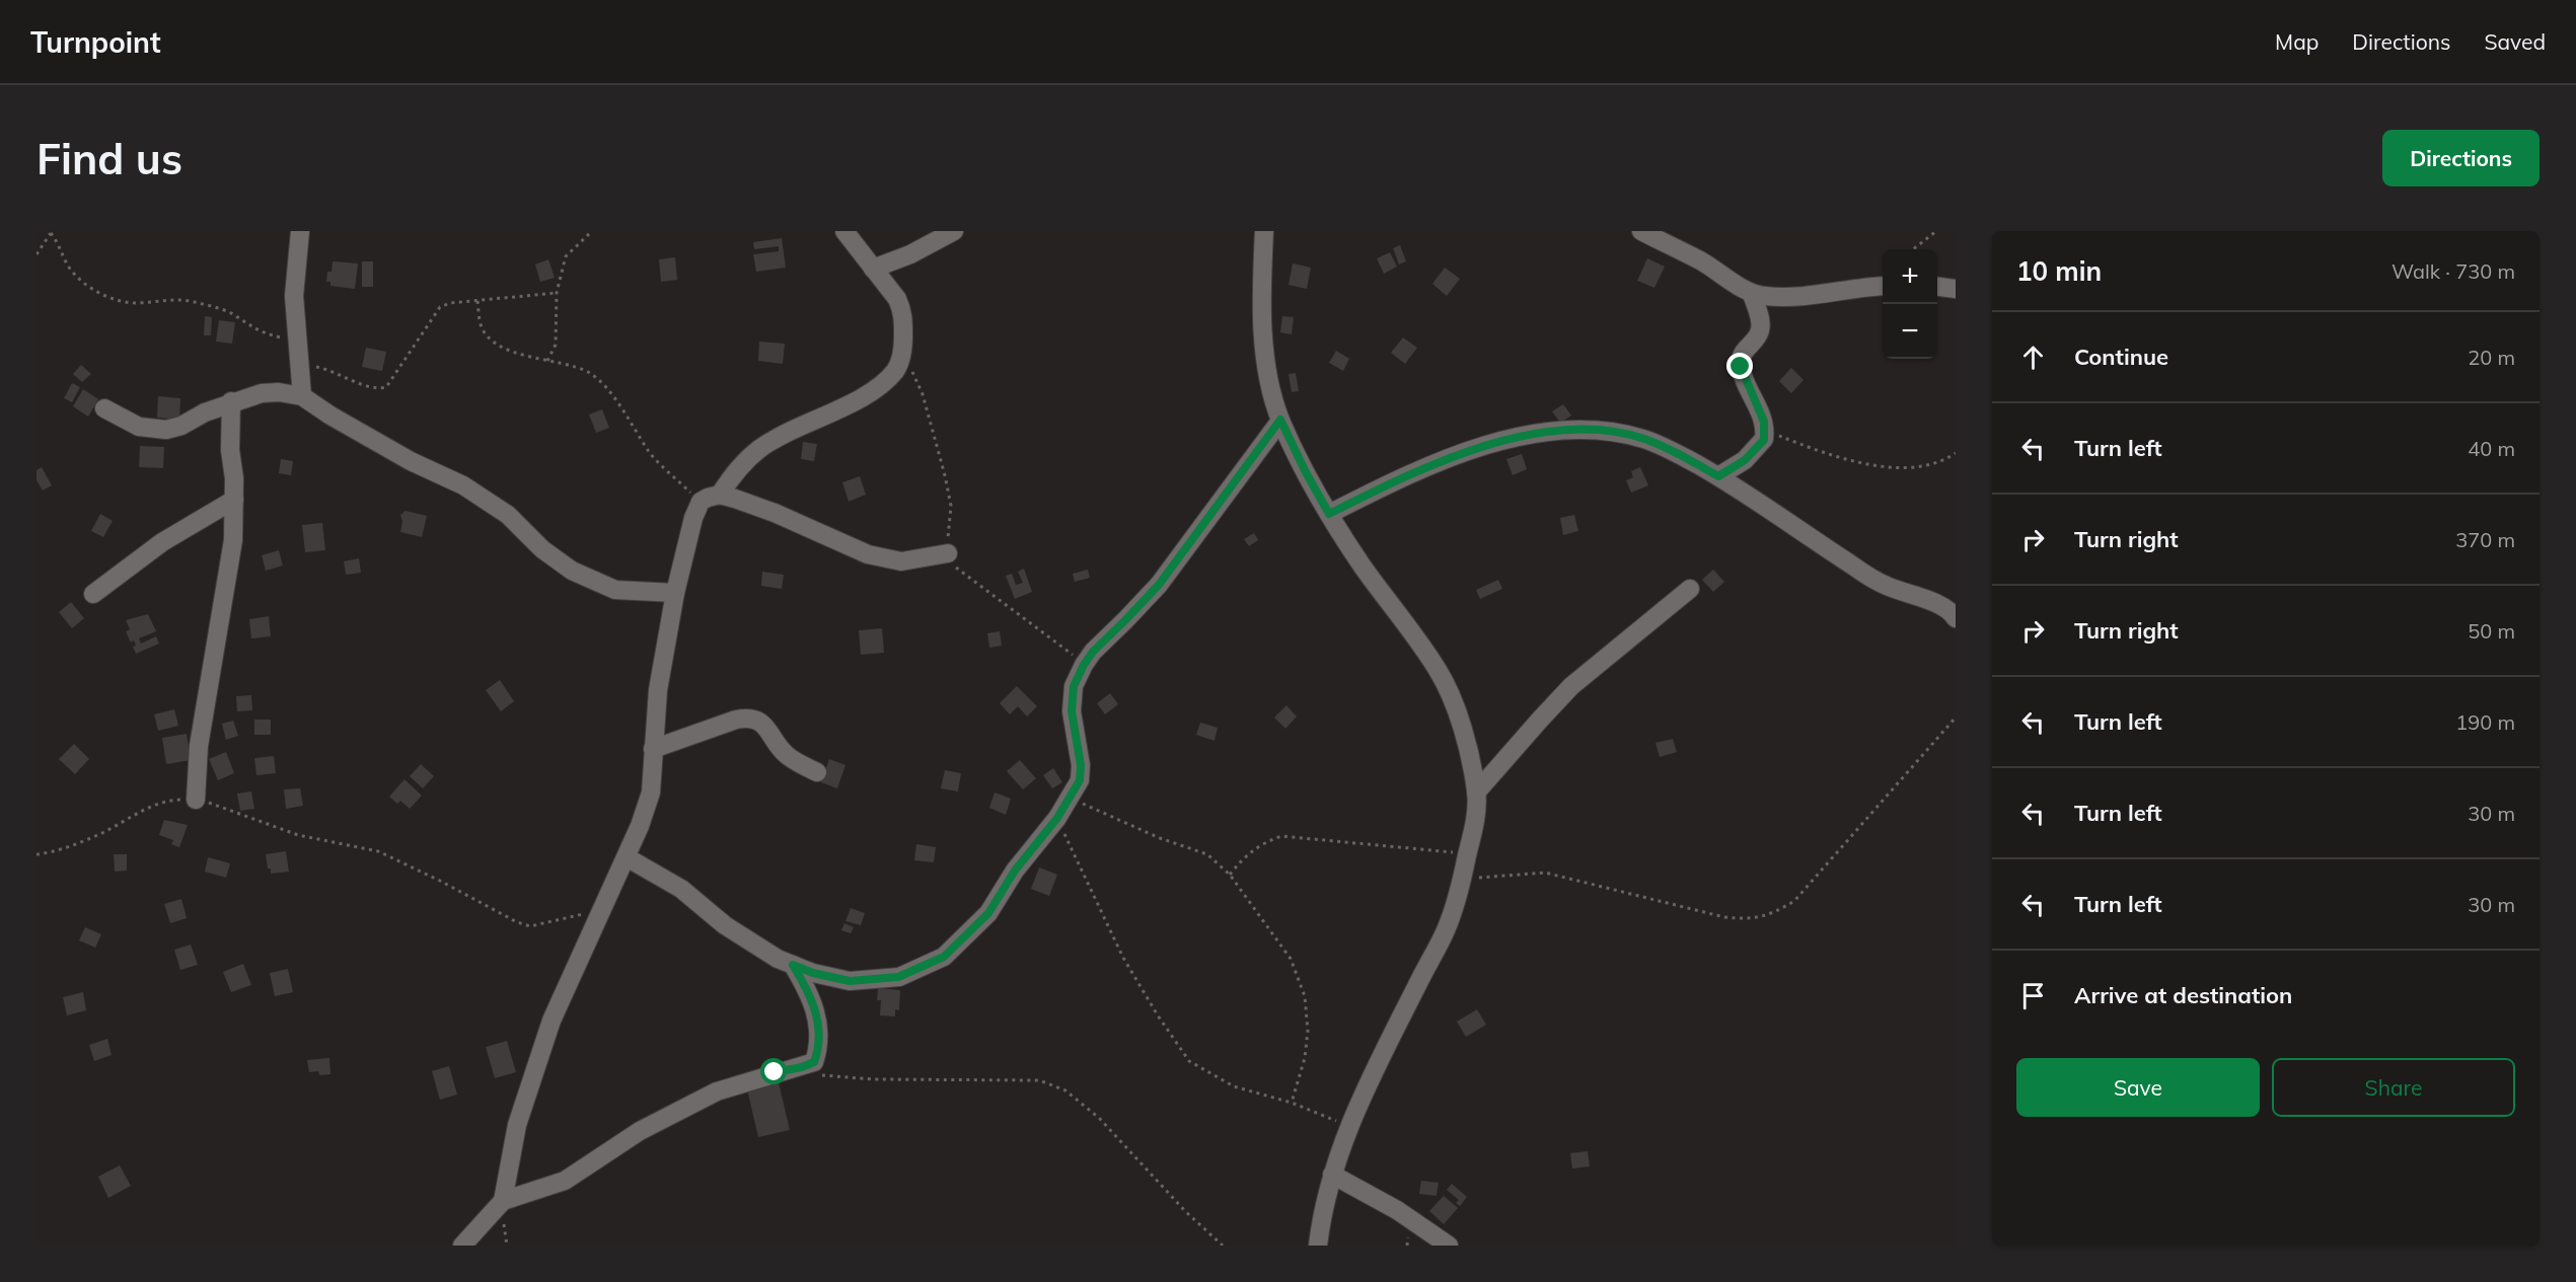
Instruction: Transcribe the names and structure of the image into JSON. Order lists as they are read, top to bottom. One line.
{"page":{"header":"Turnpoint","nav":["Map","Directions","Saved"],"buttons":["Directions",["Save","Share"]],"title":"Find us","heading":["10 min","Walk · 730 m"],"map_buttons":["+","−"],"list":[["Continue","20 m"],["Turn left","40 m"],["Turn right","370 m"],["Turn right","50 m"],["Turn left","190 m"],["Turn left","30 m"],["Turn left","30 m"],"Arrive at destination"]}}
